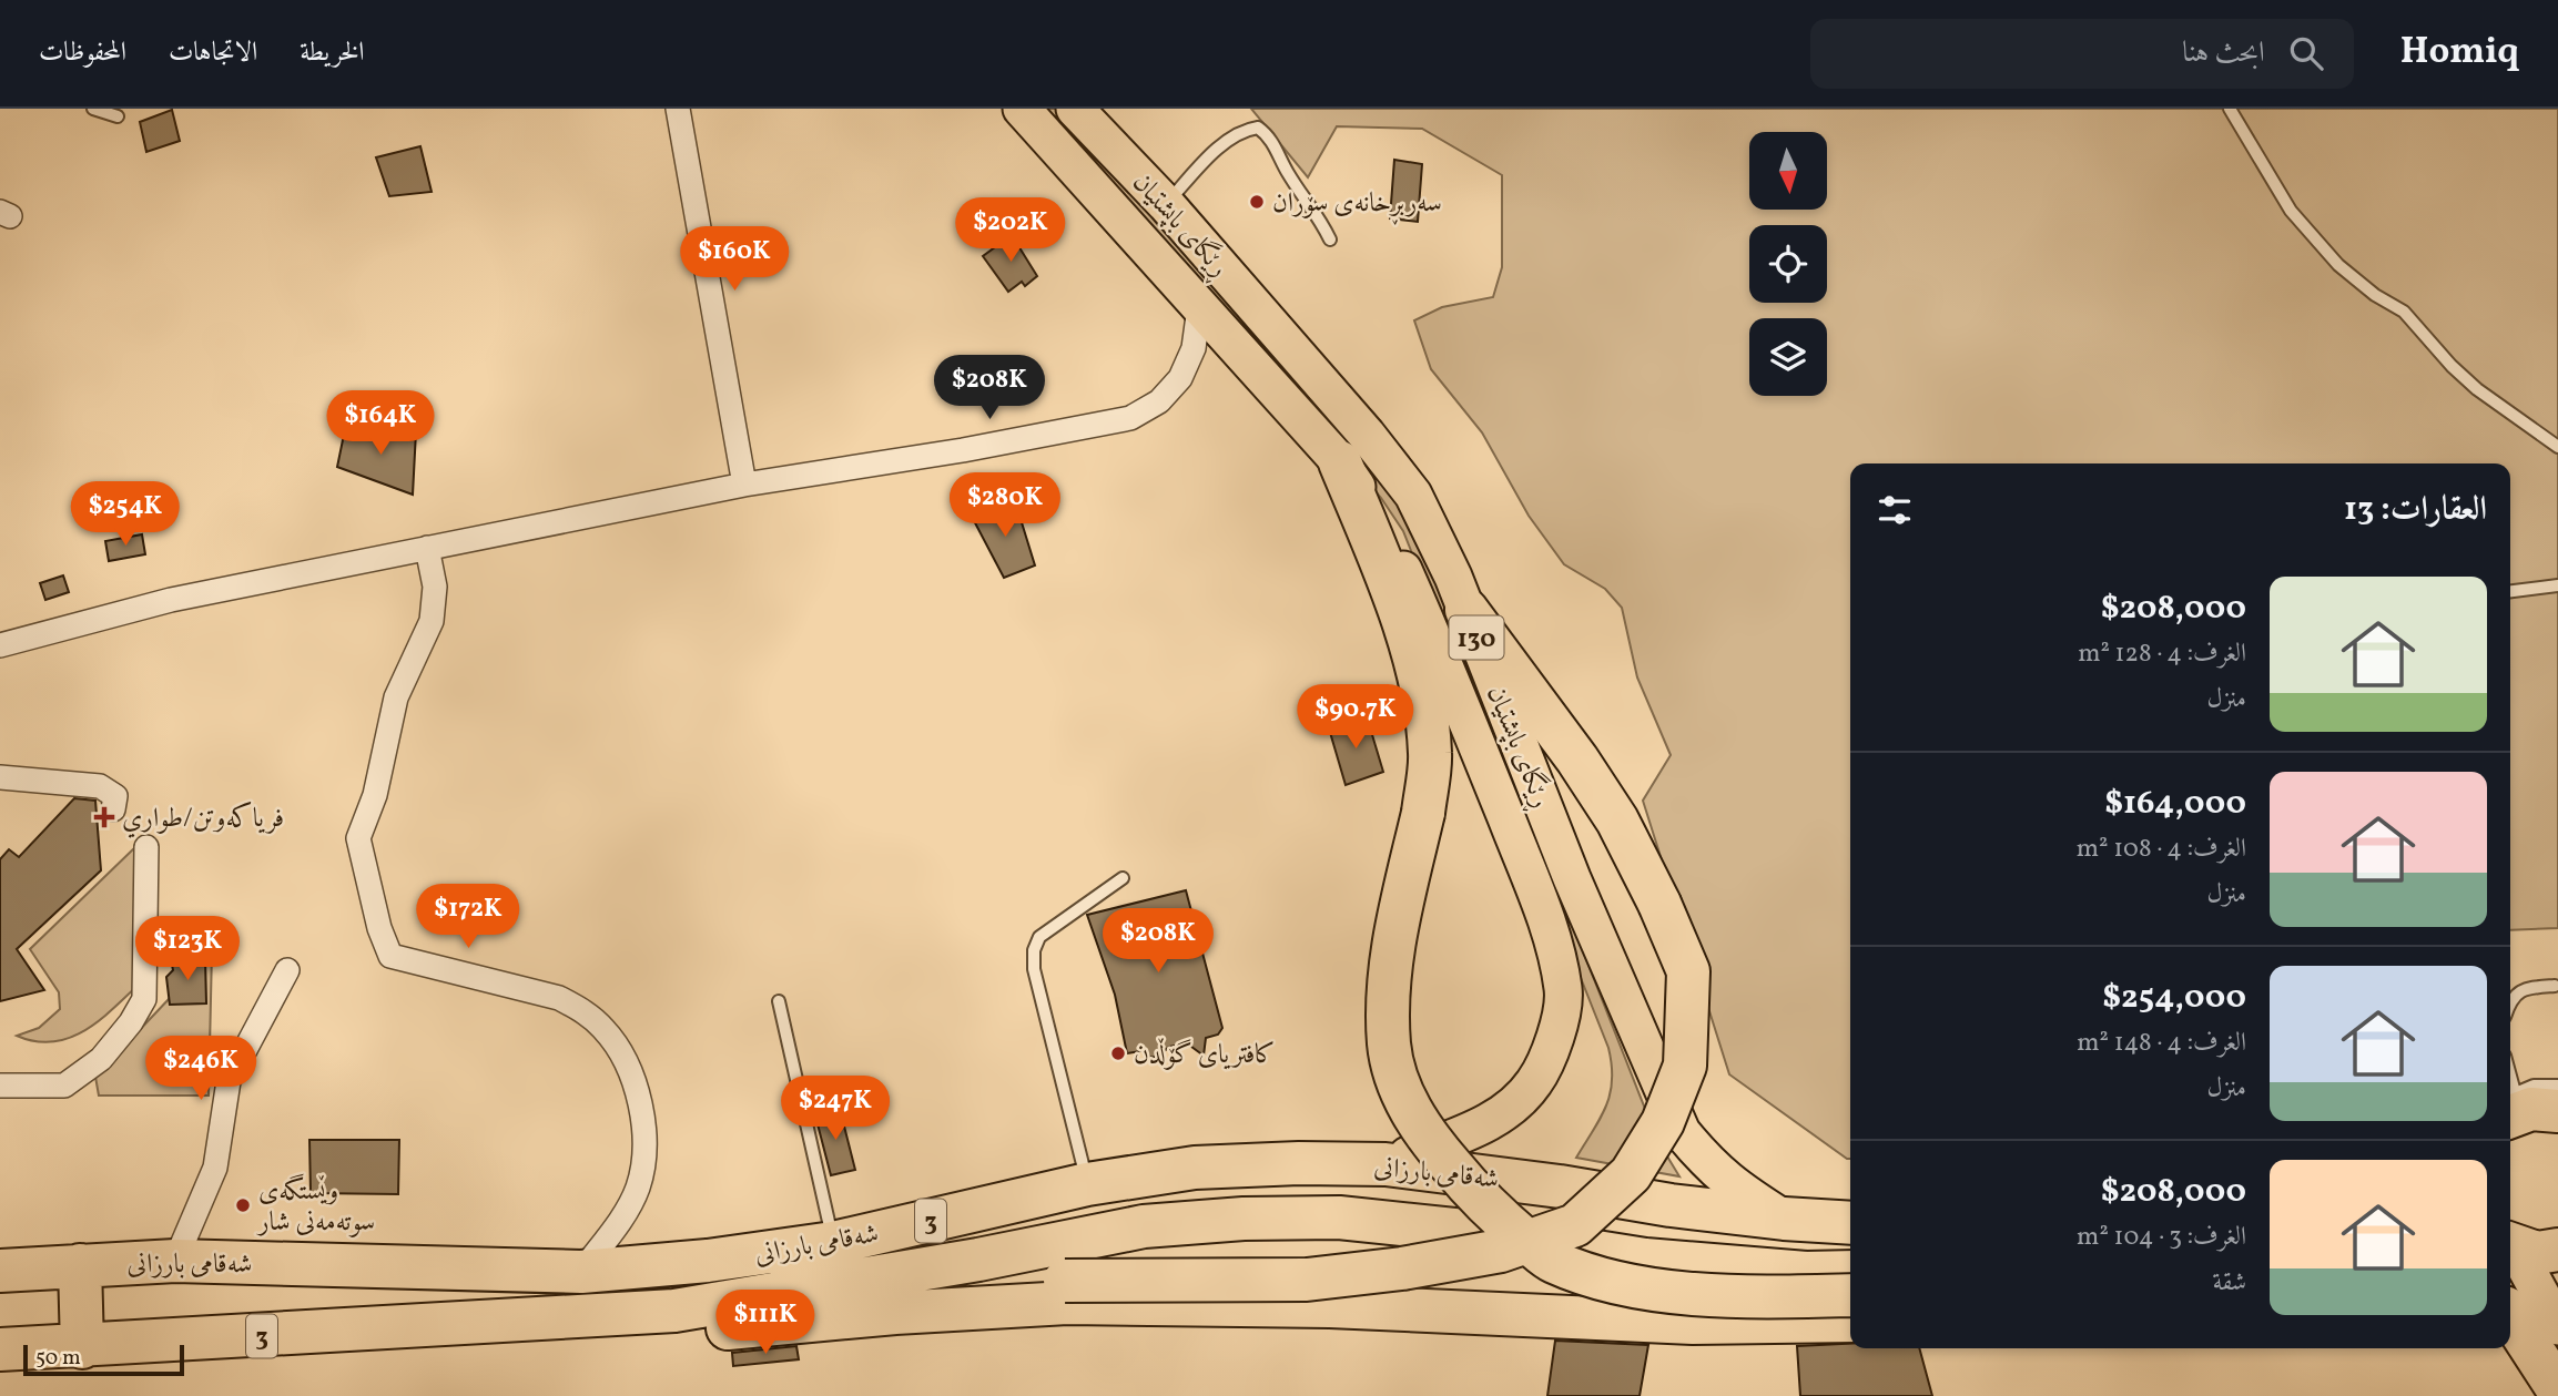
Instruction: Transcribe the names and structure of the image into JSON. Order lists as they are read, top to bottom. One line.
{"streets":{"highway":["شەقامی بارزانی","3"],"main road":["ڕێگای باپشتیان","130"]},"crossings":[["ڕێگای باپشتیان","شەقامی بارزانی"]],"places":{"other":["سەربڕخانەی سۆران","کافتریای گۆڵدن","وێستگەی سوتەمەنی شار"],"health":["فریاکەوتن/طواري"]},"scale_bar":"50 m","north":"bottom","page":{"header":"Homiq","search":"ابحث هنا","nav":["الخريطة","الاتجاهات","المحفوظات"],"price":["$202K","$160K","$208K","$164K","$280K","$254K","$90.7K","$172K","$208K","$123K","$246K","$247K","$111K"],"heading":"العقارات: 13","list":[{"name":"$208,000","note":"الغرف: 4 · 128 m² · منزل"},{"name":"$164,000","note":"الغرف: 4 · 108 m² · منزل"},{"name":"$254,000","note":"الغرف: 4 · 148 m² · منزل"},{"name":"$208,000","note":"الغرف: 3 · 104 m² · شقة"}],"scale":"50 m"}}
